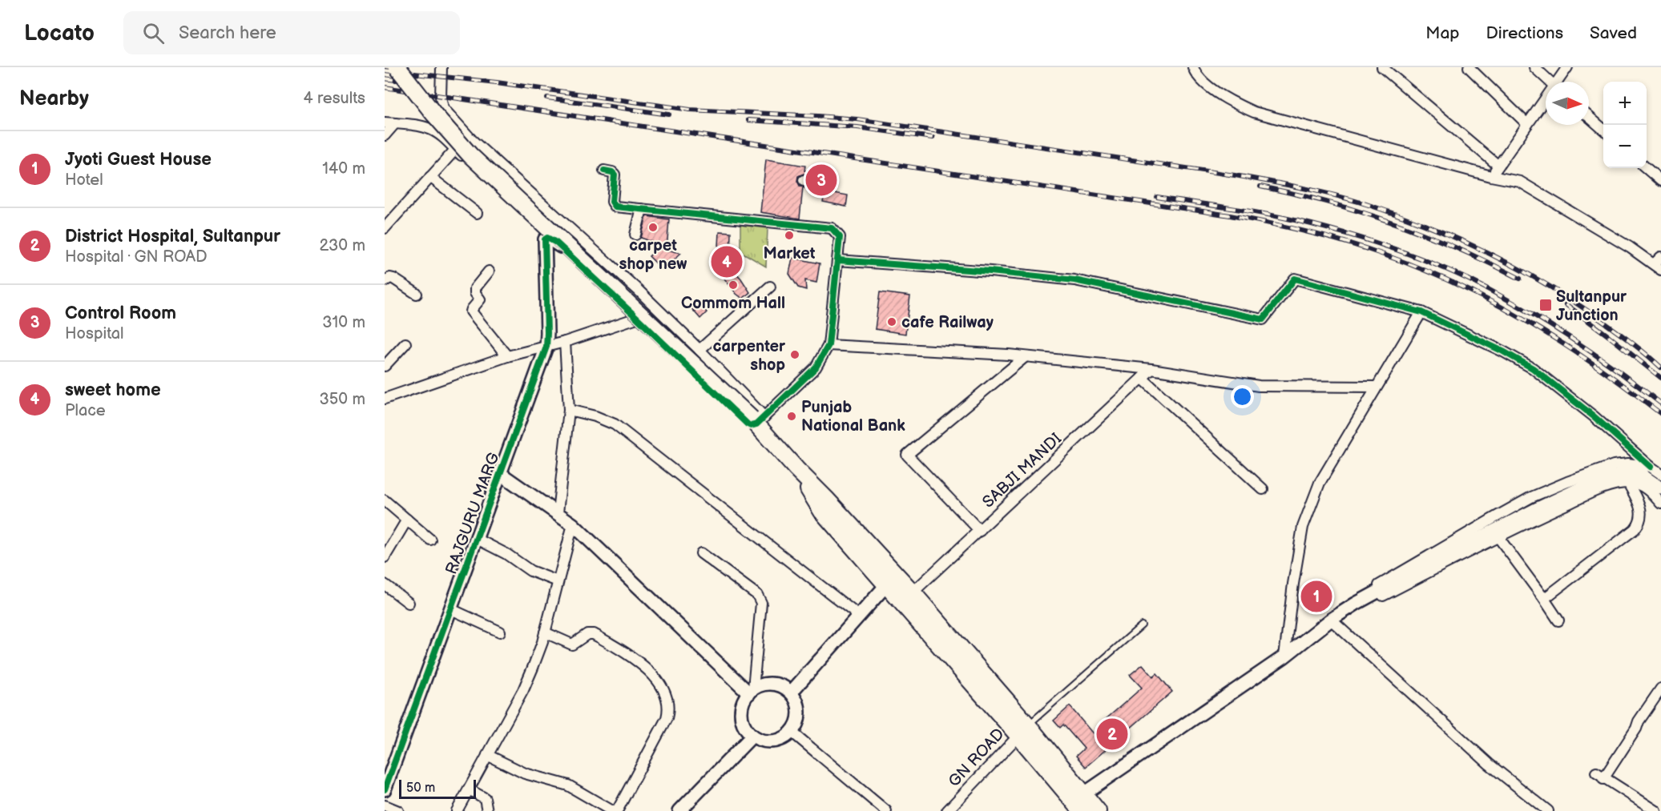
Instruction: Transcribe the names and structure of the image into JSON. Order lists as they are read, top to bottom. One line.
{"streets":{"street":["SABJI MANDI","RAJGURU MARG","GN ROAD"]},"places":{"other":["carpet shop new","Market","Commom Hall","cafe Railway","carpenter shop","Punjab National Bank"],"transit":["Sultanpur Junction"]},"scale_bar":"50 m","north":"right","page":{"header":"Locato","search":"Search here","nav":["Map","Directions","Saved"],"heading":["Nearby","4 results"],"map_buttons":["+","−"],"list":[{"mark":"1","name":"Jyoti Guest House","note":"Hotel","value":"140 m"},{"mark":"2","name":"District Hospital, Sultanpur","note":"Hospital · GN ROAD","value":"230 m"},{"mark":"3","name":"Control Room","note":"Hospital","value":"310 m"},{"mark":"4","name":"sweet home","note":"Place","value":"350 m"}],"pins":["3","4","1","2"],"scale":"50 m"}}
